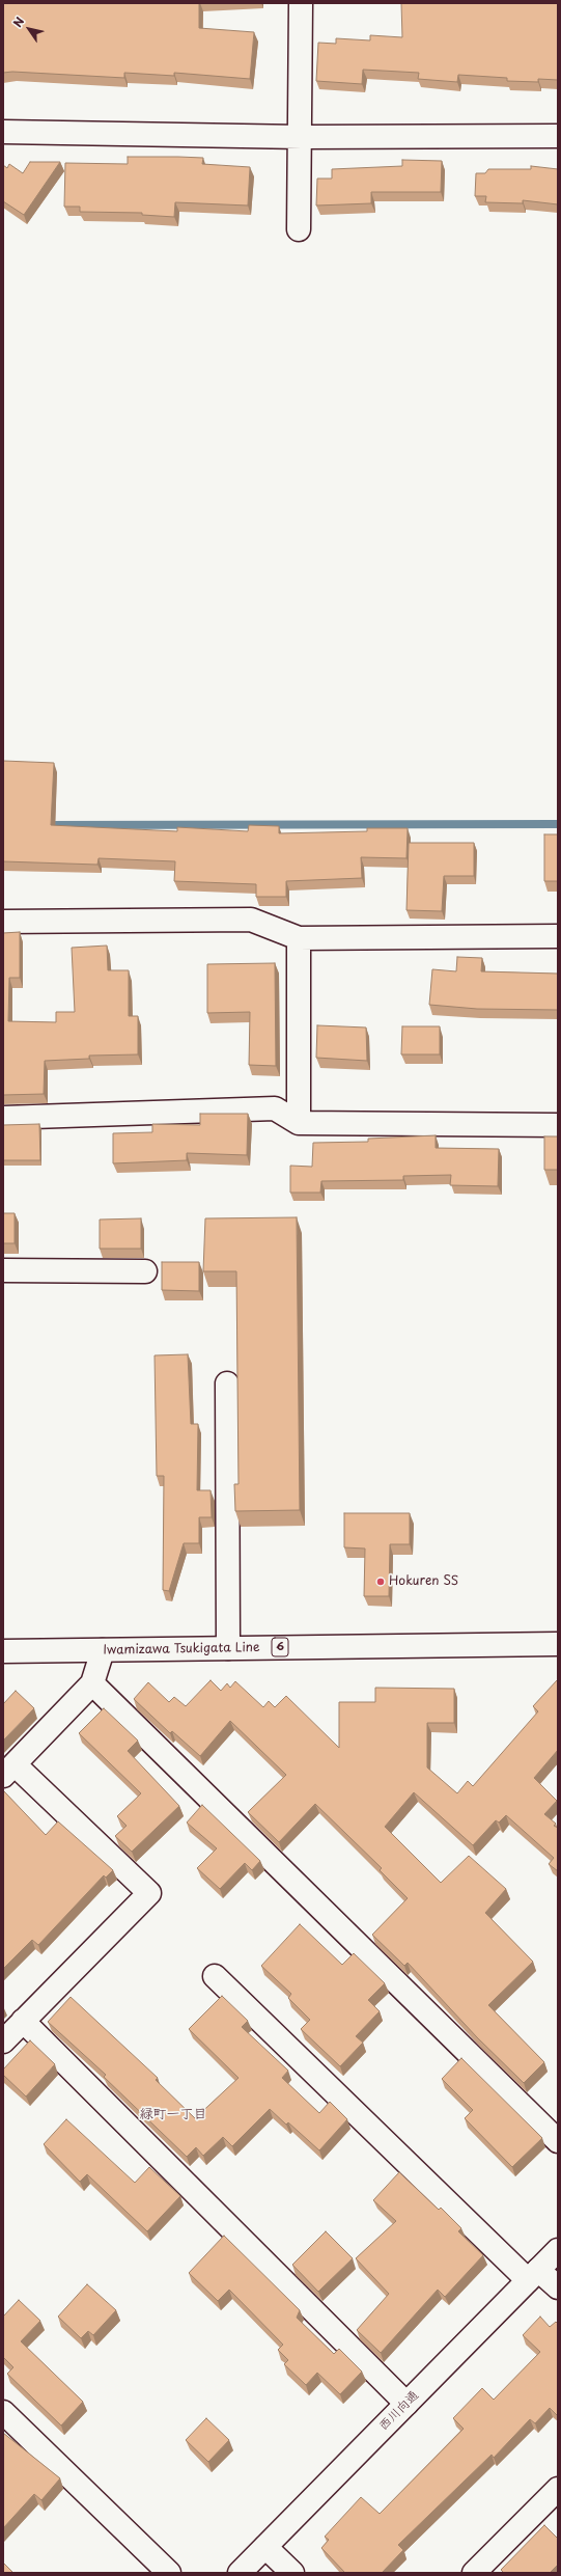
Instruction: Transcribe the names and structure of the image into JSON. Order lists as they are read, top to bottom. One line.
{"streets":{"street":["6","Iwamizawa Tsukigata Line","西川向通"]},"districts":["緑町一丁目"],"places":["Hokuren SS"],"north":"top left"}
